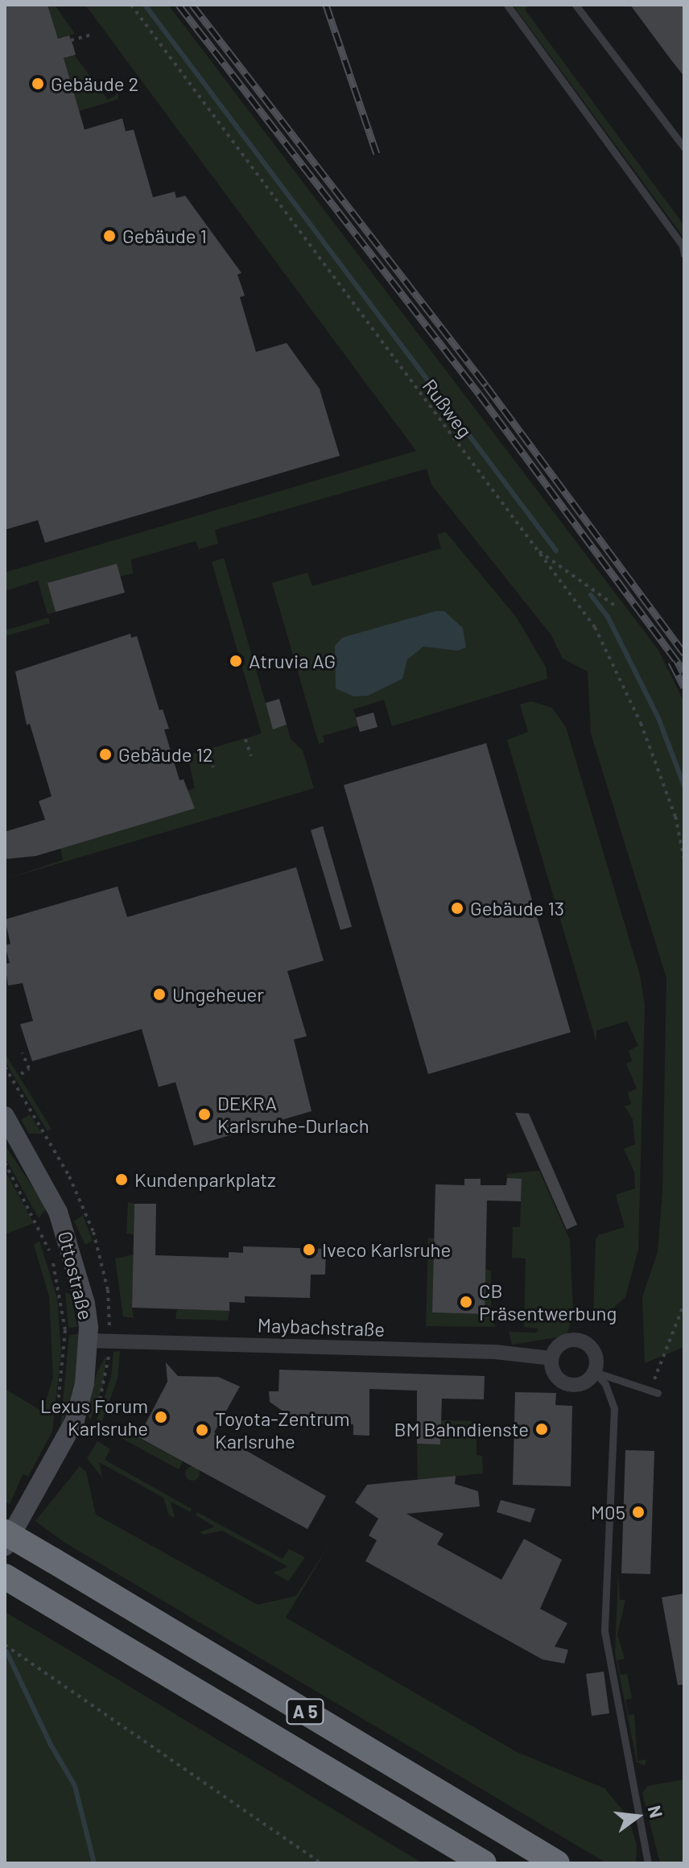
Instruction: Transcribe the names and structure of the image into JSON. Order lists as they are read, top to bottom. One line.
{"streets":{"highway":["A 5"],"main road":["Ottostraße"],"street":["Maybachstraße"],"path":["Rußweg"]},"crossings":[["Ottostraße","Maybachstraße"]],"places":["Gebäude 2","Gebäude 1","Atruvia AG","Gebäude 12","Gebäude 13","Ungeheuer","DEKRA Karlsruhe-Durlach","Kundenparkplatz","Iveco Karlsruhe","CB Präsentwerbung","Lexus Forum Karlsruhe","BM Bahndienste","Toyota-Zentrum Karlsruhe","M05"],"north":"right"}
